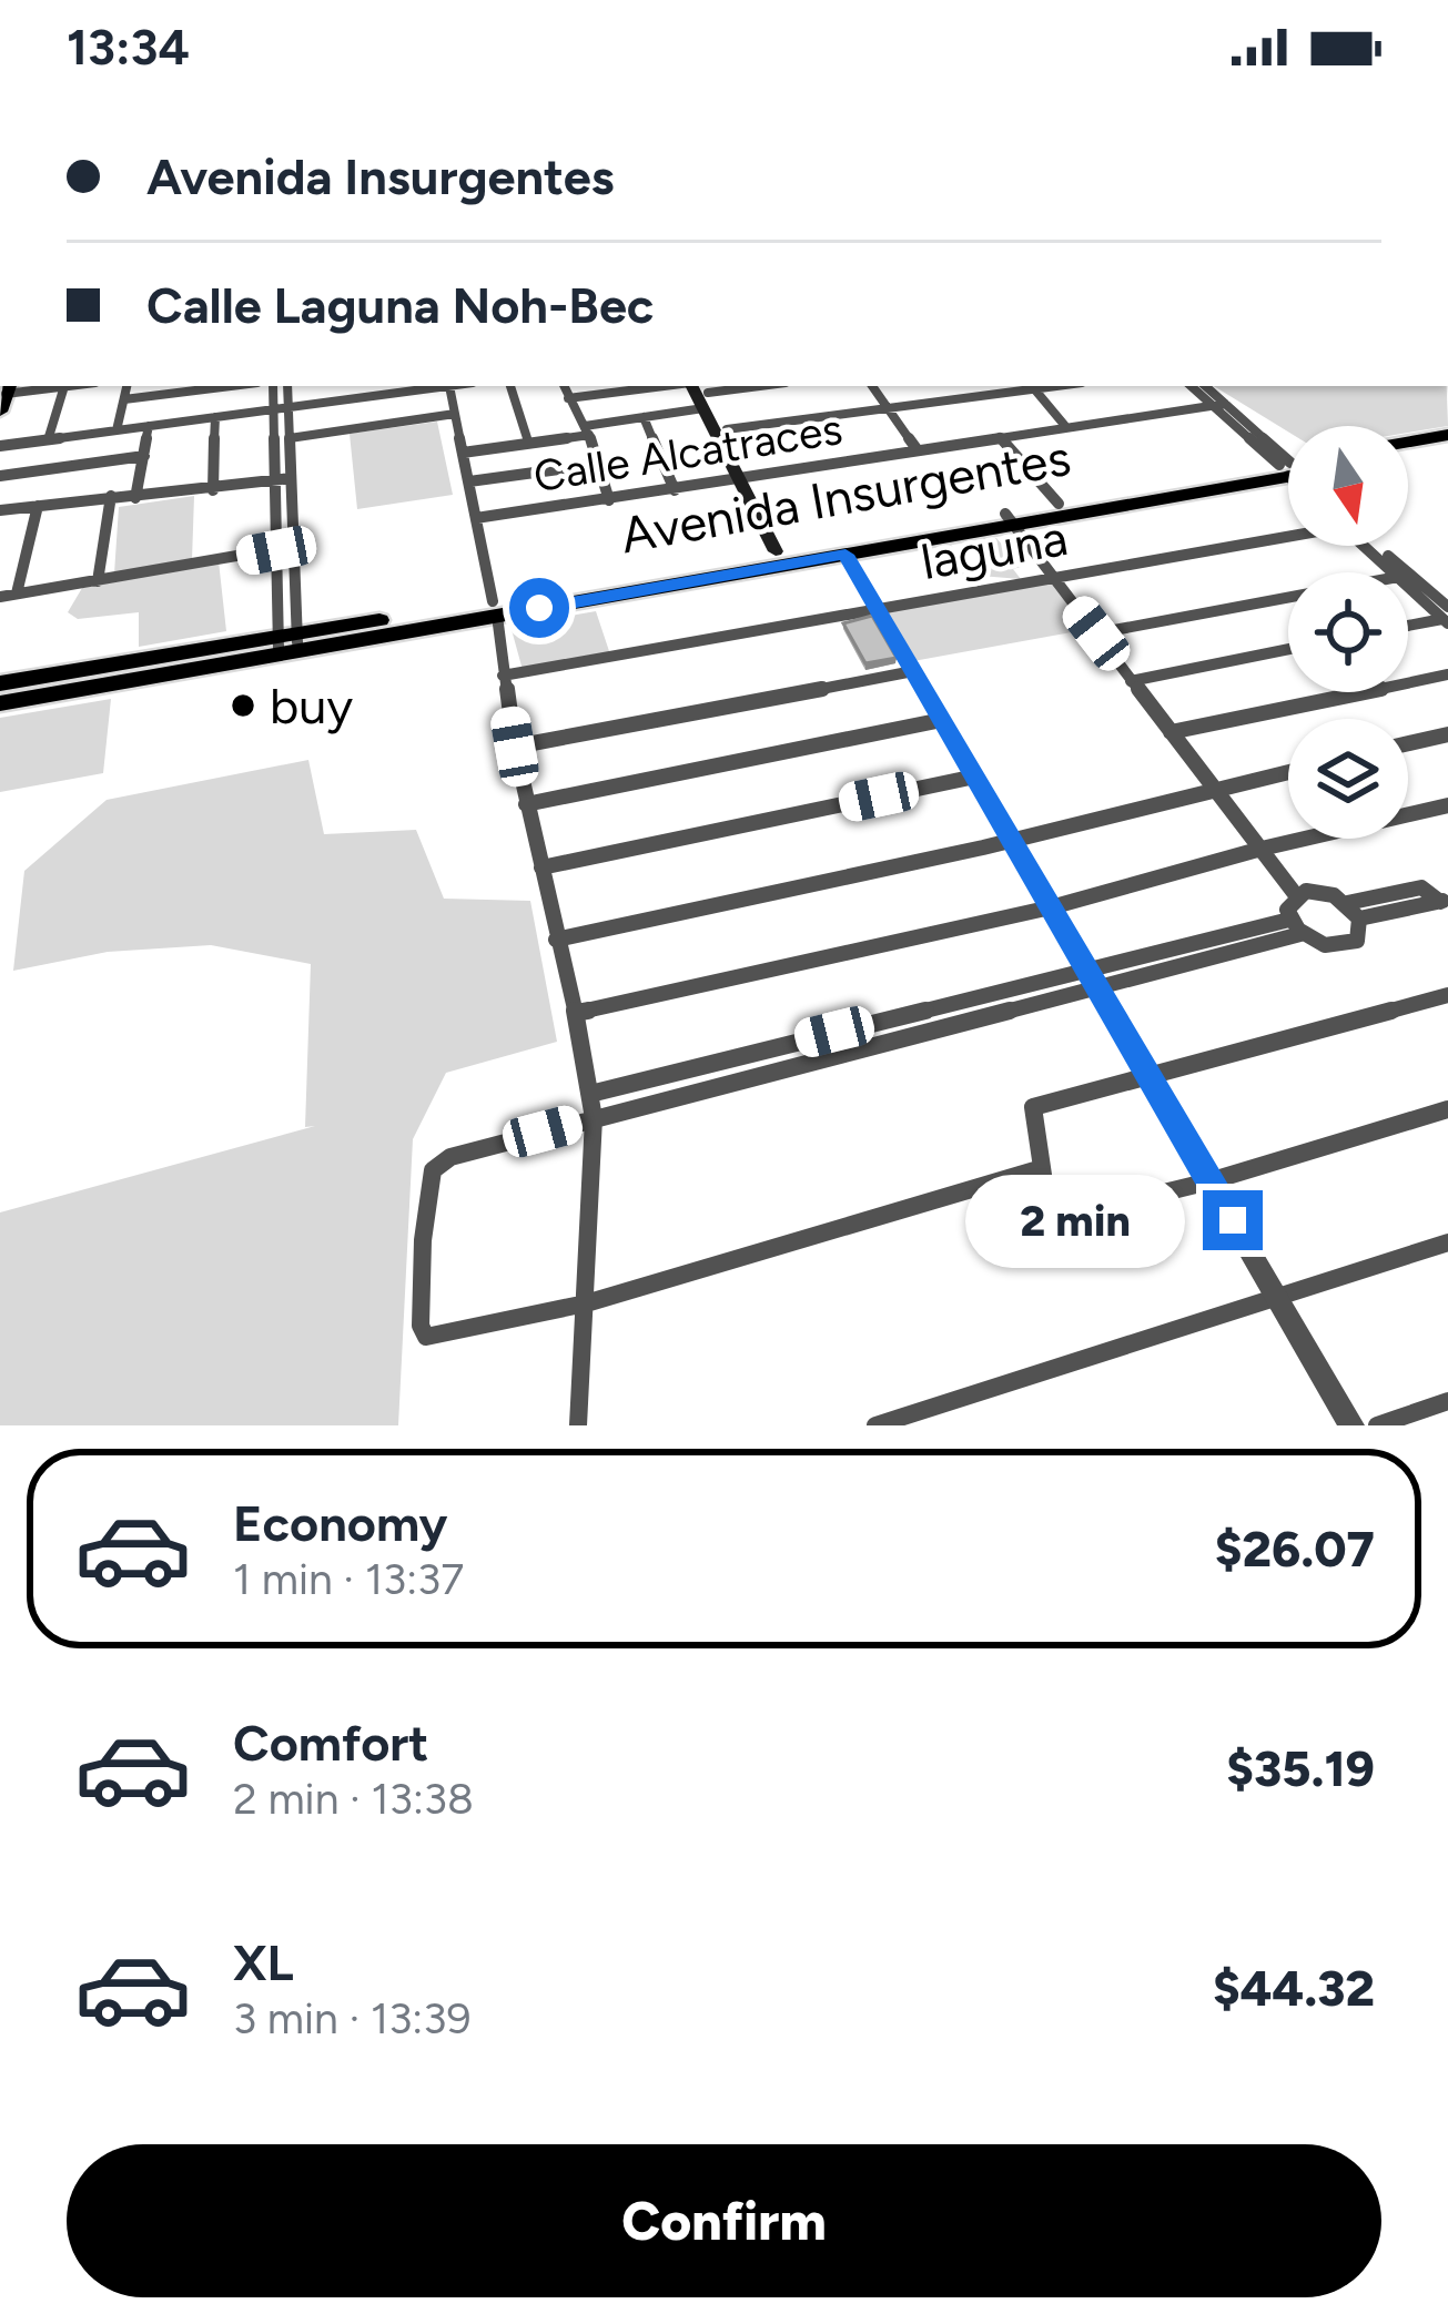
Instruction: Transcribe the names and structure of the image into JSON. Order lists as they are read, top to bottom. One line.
{"streets":{"main road":["Avenida Insurgentes"],"street":["Calle Alcatraces","laguna"]},"places":["buy"],"north":"bottom","page":{"status":"13:34","banner":["Avenida Insurgentes","Calle Laguna Noh-Bec"],"bubble":"2 min","list":[{"name":"Economy","note":"1 min · 13:37","value":"$26.07"},{"name":"Comfort","note":"2 min · 13:38","value":"$35.19"},{"name":"XL","note":"3 min · 13:39","value":"$44.32"}],"buttons":"Confirm"}}
